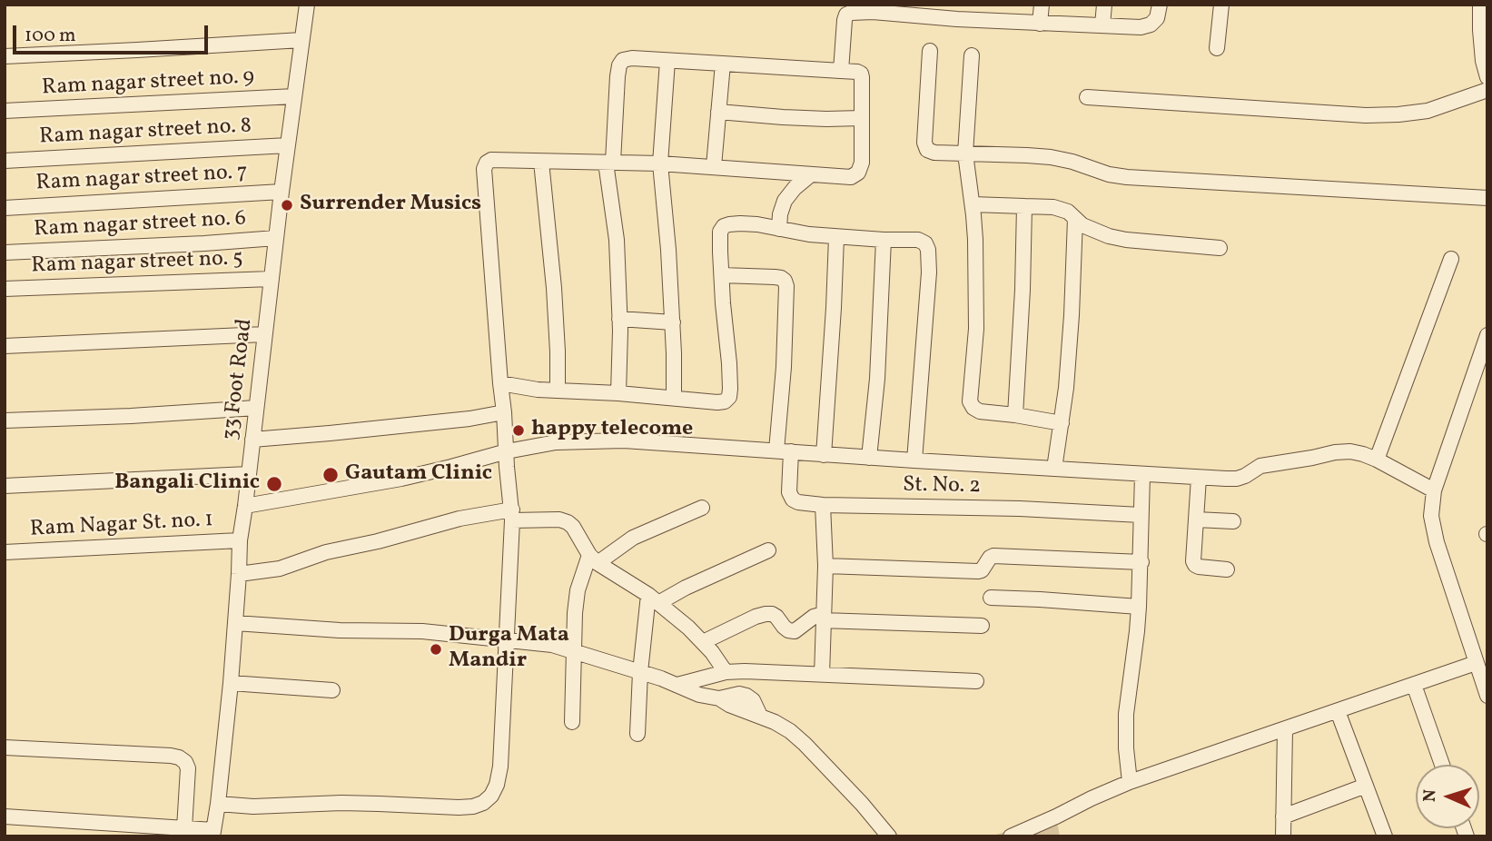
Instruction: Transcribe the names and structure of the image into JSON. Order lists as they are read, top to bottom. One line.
{"streets":{"street":["Ram nagar street no. 9","Ram nagar street no. 8","Ram nagar street no. 7","Ram nagar street no. 6","Ram nagar street no. 5","33 Foot Road","St. No. 2","Ram Nagar St. no. 1"]},"crossings":[["Ram nagar street no. 9","33 Foot Road"],["Ram nagar street no. 8","33 Foot Road"],["Ram nagar street no. 7","33 Foot Road"],["Ram nagar street no. 6","33 Foot Road"],["Ram nagar street no. 5","33 Foot Road"],["33 Foot Road","Ram Nagar St. no. 1"]],"places":["Surrender Musics","happy telecome","Gautam Clinic","Bangali Clinic","Durga Mata Mandir"],"scale_bar":"100 m","north":"left"}
